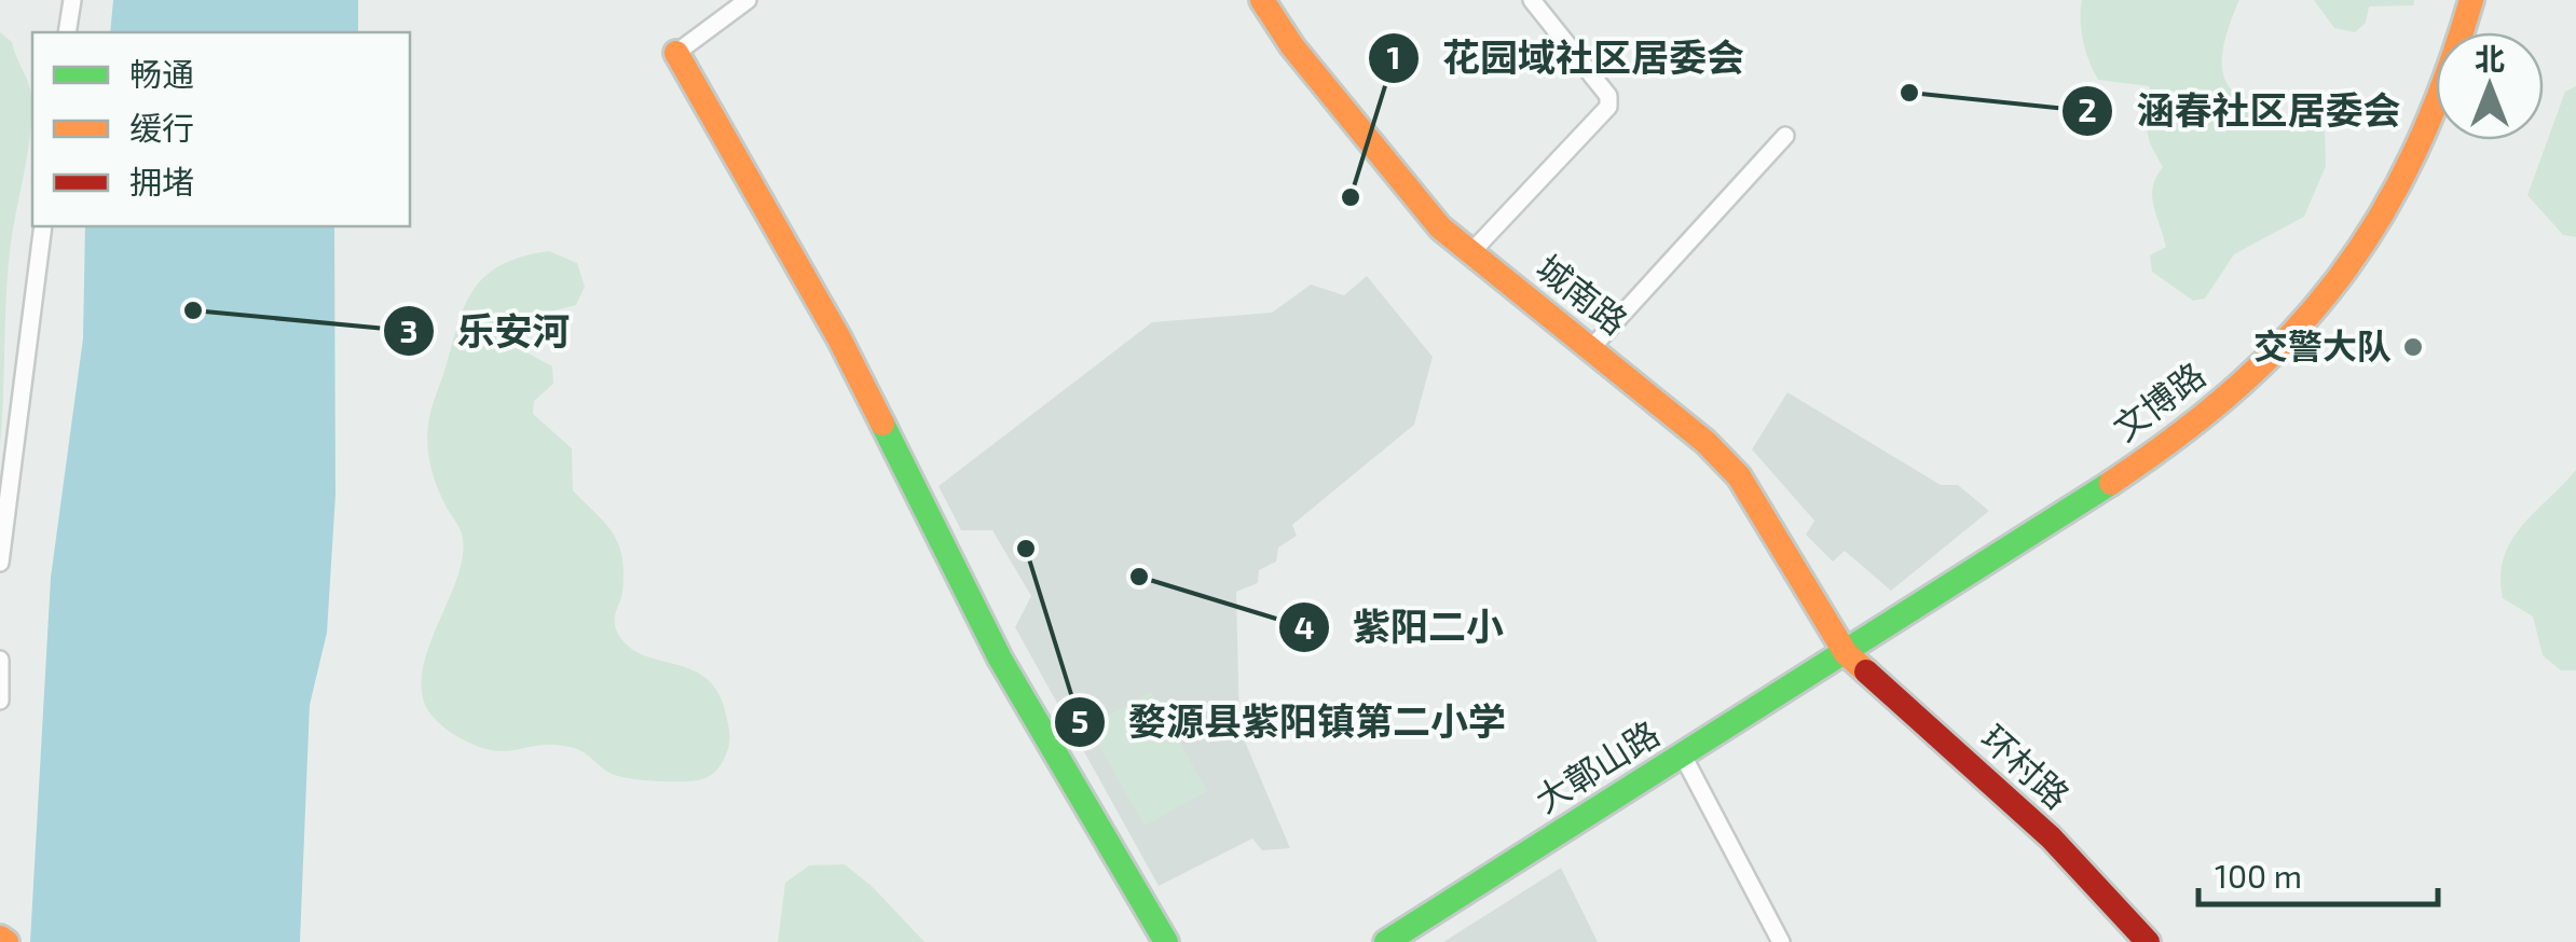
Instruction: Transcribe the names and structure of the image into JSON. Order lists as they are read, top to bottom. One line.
{"streets":{"street":["城南路","文博路","大鄣山路","环村路"]},"crossings":[["城南路","文博路"],["城南路","大鄣山路"],["城南路","环村路"],["文博路","大鄣山路"],["文博路","环村路"],["大鄣山路","环村路"]],"places":["涵春社区居委会","花园域社区居委会","乐安河","交警大队","婺源县紫阳镇第二小学","紫阳二小"],"legend":["畅通","缓行","拥堵"],"scale_bar":"100 m","north":"top"}
